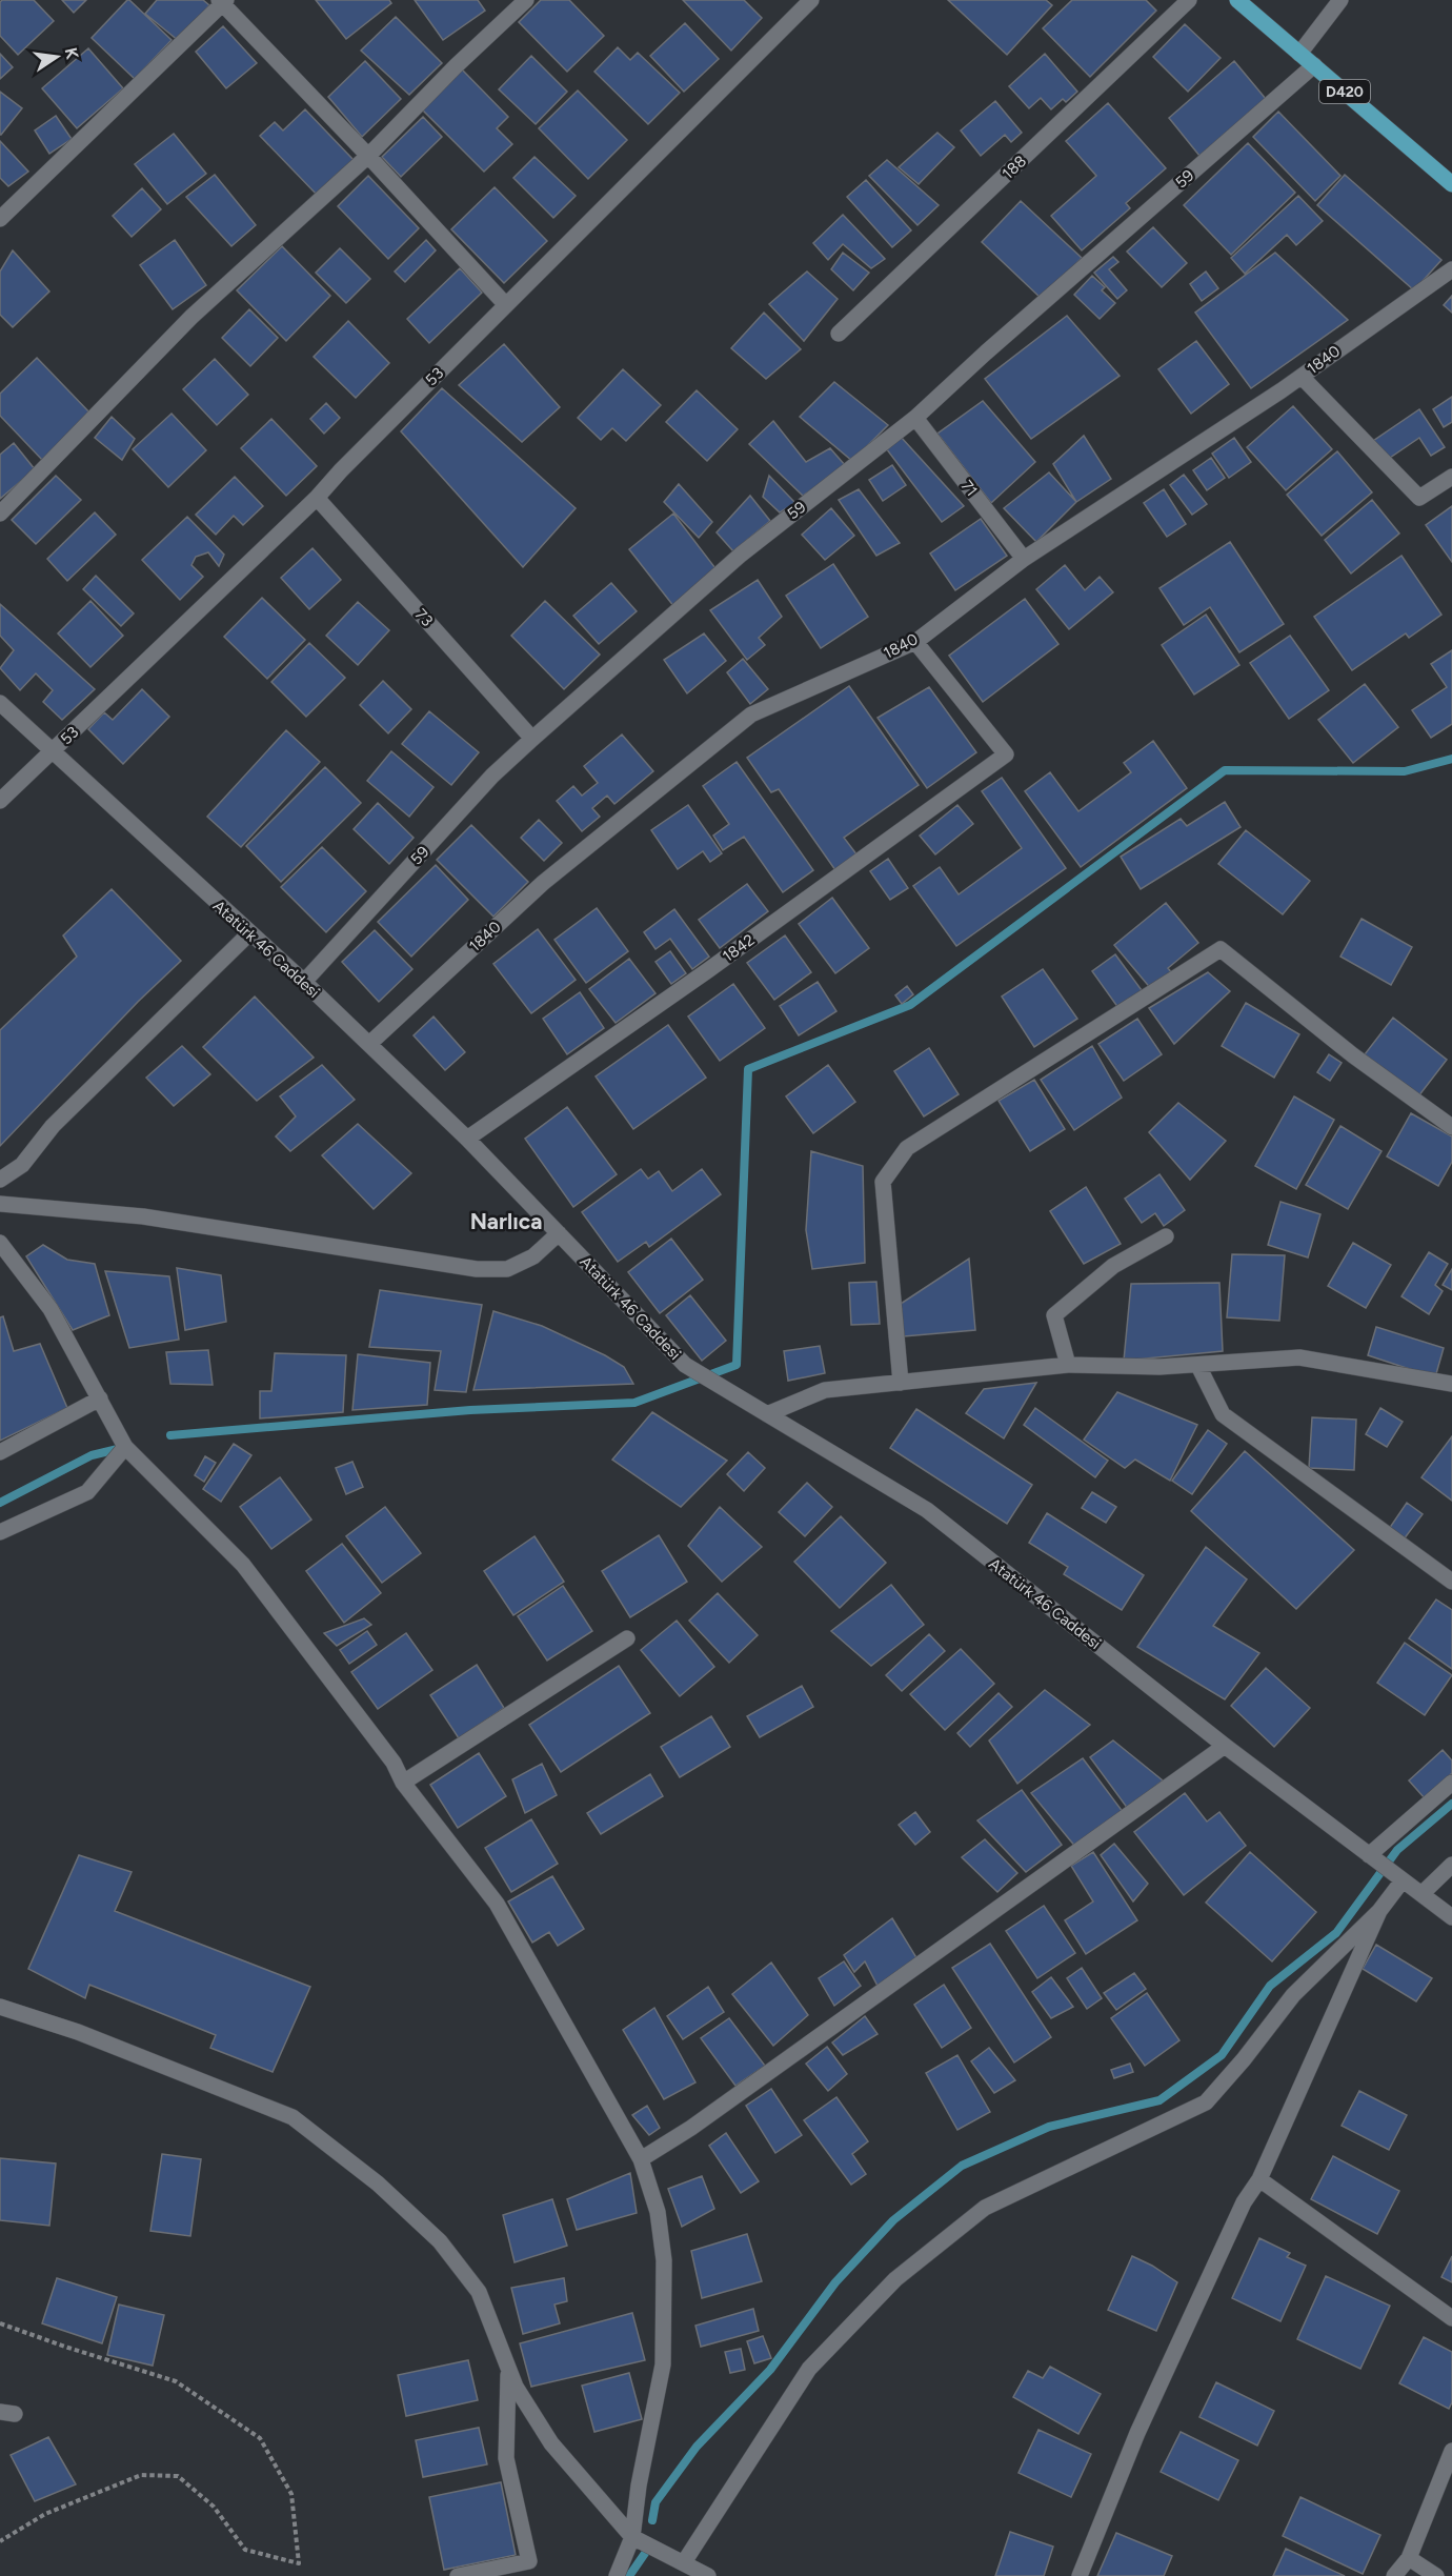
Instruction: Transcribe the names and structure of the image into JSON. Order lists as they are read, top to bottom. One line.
{"streets":{"main road":["D420"],"street":["188","59","1840","53","71","73","1842","Atatürk 46 Caddesi"]},"crossings":[["D420","59"],["59","71"],["59","73"],["59","Atatürk 46 Caddesi"],["1840","71"],["1840","1842"],["1840","Atatürk 46 Caddesi"],["53","73"],["53","Atatürk 46 Caddesi"],["1842","Atatürk 46 Caddesi"]],"districts":["Narlıca"],"north":"right"}
